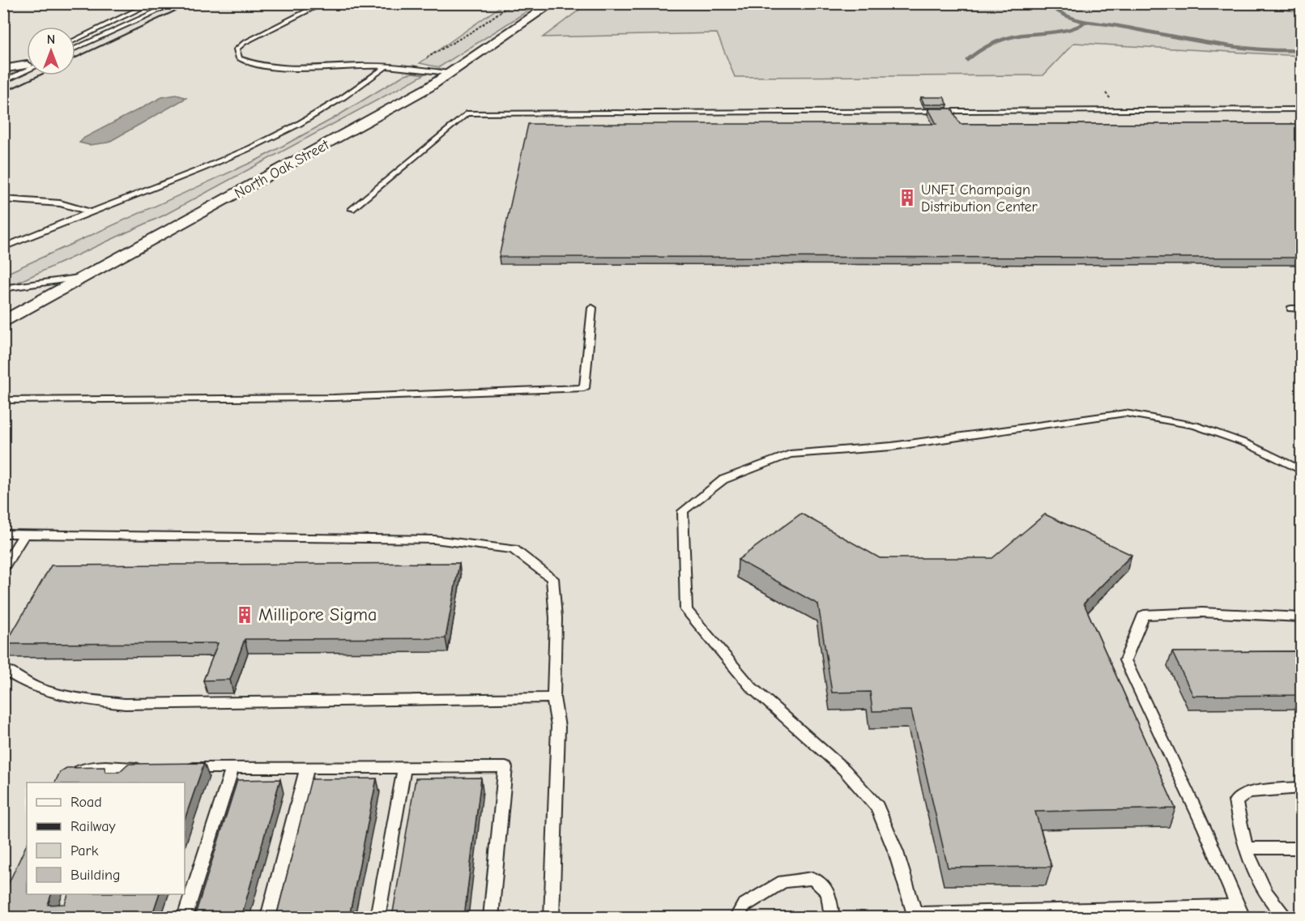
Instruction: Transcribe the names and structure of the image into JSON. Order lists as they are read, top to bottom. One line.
{"streets":{"street":["North Oak Street"]},"places":{"building":["UNFI Champaign Distribution Center","Millipore Sigma"]},"legend":["Road","Railway","Park","Building"],"north":"top"}
